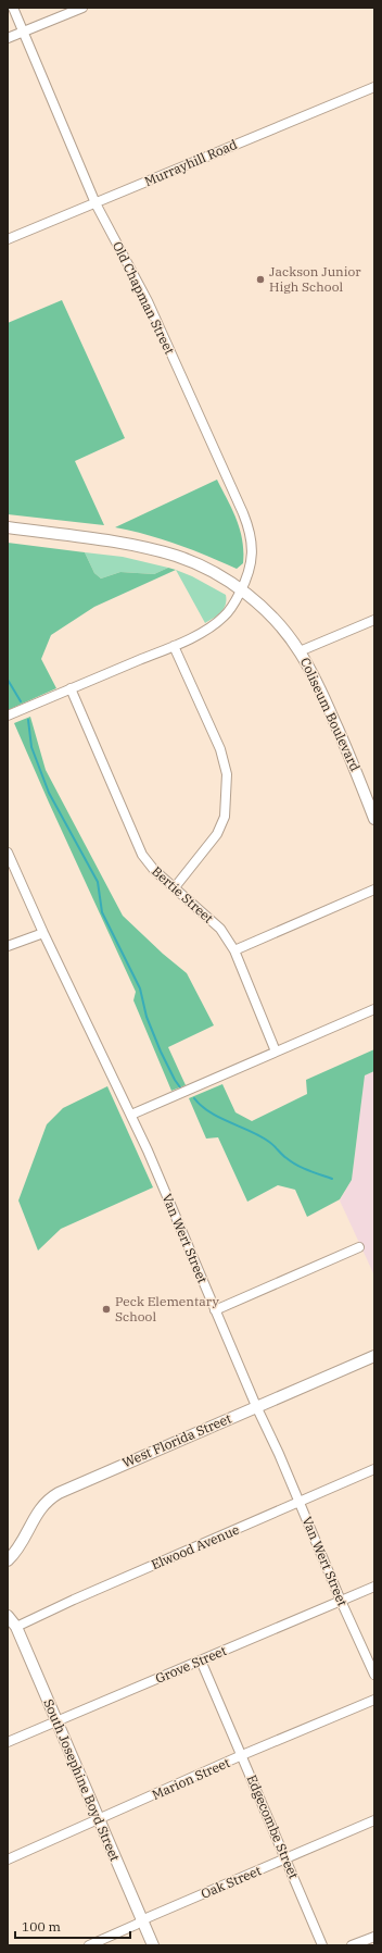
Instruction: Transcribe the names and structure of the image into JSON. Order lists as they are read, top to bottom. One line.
{"streets":{"main road":["Coliseum Boulevard","West Florida Street","South Josephine Boyd Street"],"street":["Murrayhill Road","Old Chapman Street","Bertie Street","Van Wert Street","Elwood Avenue","Grove Street","Marion Street","Edgecombe Street","Oak Street"]},"crossings":[["Murrayhill Road","Old Chapman Street"],["Old Chapman Street","Coliseum Boulevard"],["Old Chapman Street","Bertie Street"],["Van Wert Street","West Florida Street"],["Van Wert Street","Elwood Avenue"],["Van Wert Street","Grove Street"],["Elwood Avenue","South Josephine Boyd Street"],["Grove Street","South Josephine Boyd Street"],["Grove Street","Edgecombe Street"],["Marion Street","South Josephine Boyd Street"],["Marion Street","Edgecombe Street"],["South Josephine Boyd Street","Oak Street"],["Edgecombe Street","Oak Street"]],"places":["Jackson Junior High School","Peck Elementary School"],"scale_bar":"100 m"}
